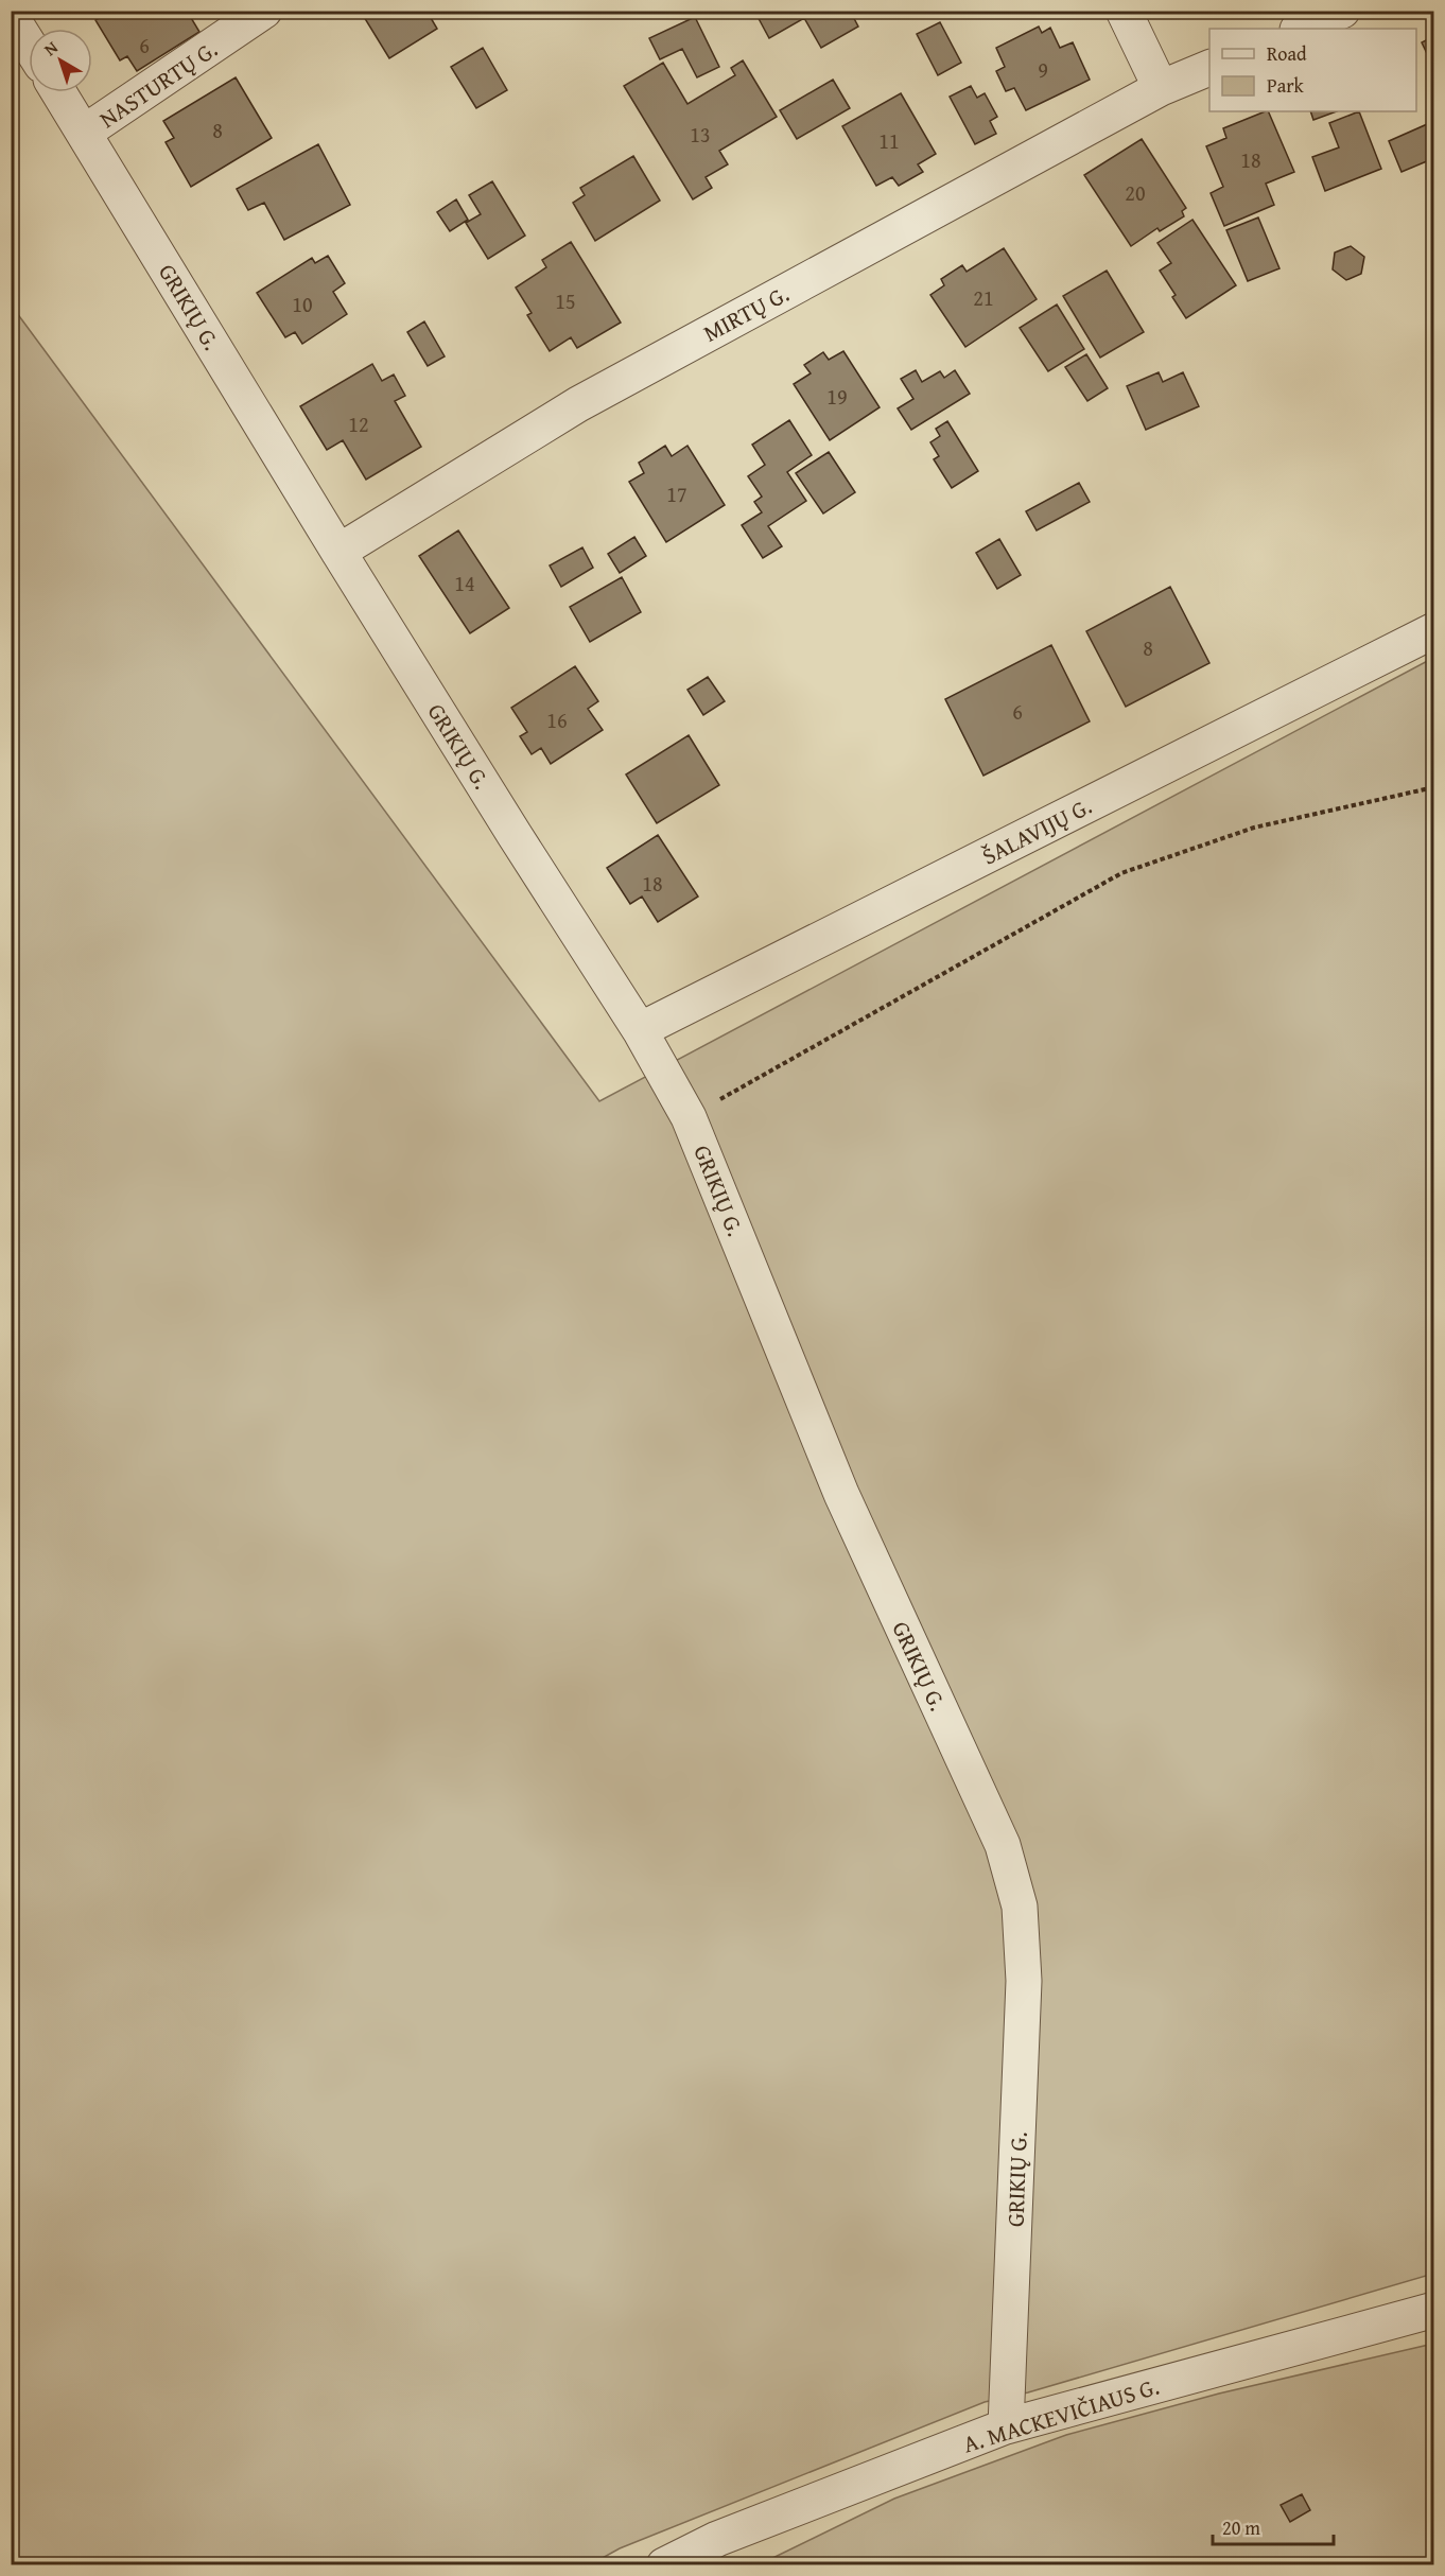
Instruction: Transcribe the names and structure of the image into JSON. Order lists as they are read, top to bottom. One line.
{"streets":{"street":["NASTURTŲ G.","GRIKIŲ G.","MIRTŲ G.","ŠALAVIJŲ G.","A. MACKEVIČIAUS G."]},"crossings":[["NASTURTŲ G.","GRIKIŲ G."],["GRIKIŲ G.","MIRTŲ G."],["GRIKIŲ G.","ŠALAVIJŲ G."],["GRIKIŲ G.","A. MACKEVIČIAUS G."]],"house_numbers":["6","9","8","13","11","18","20","21","15","10","19","12","17","14","8","6","16","18"],"legend":["Road","Park"],"scale_bar":"20 m","north":"top left"}
